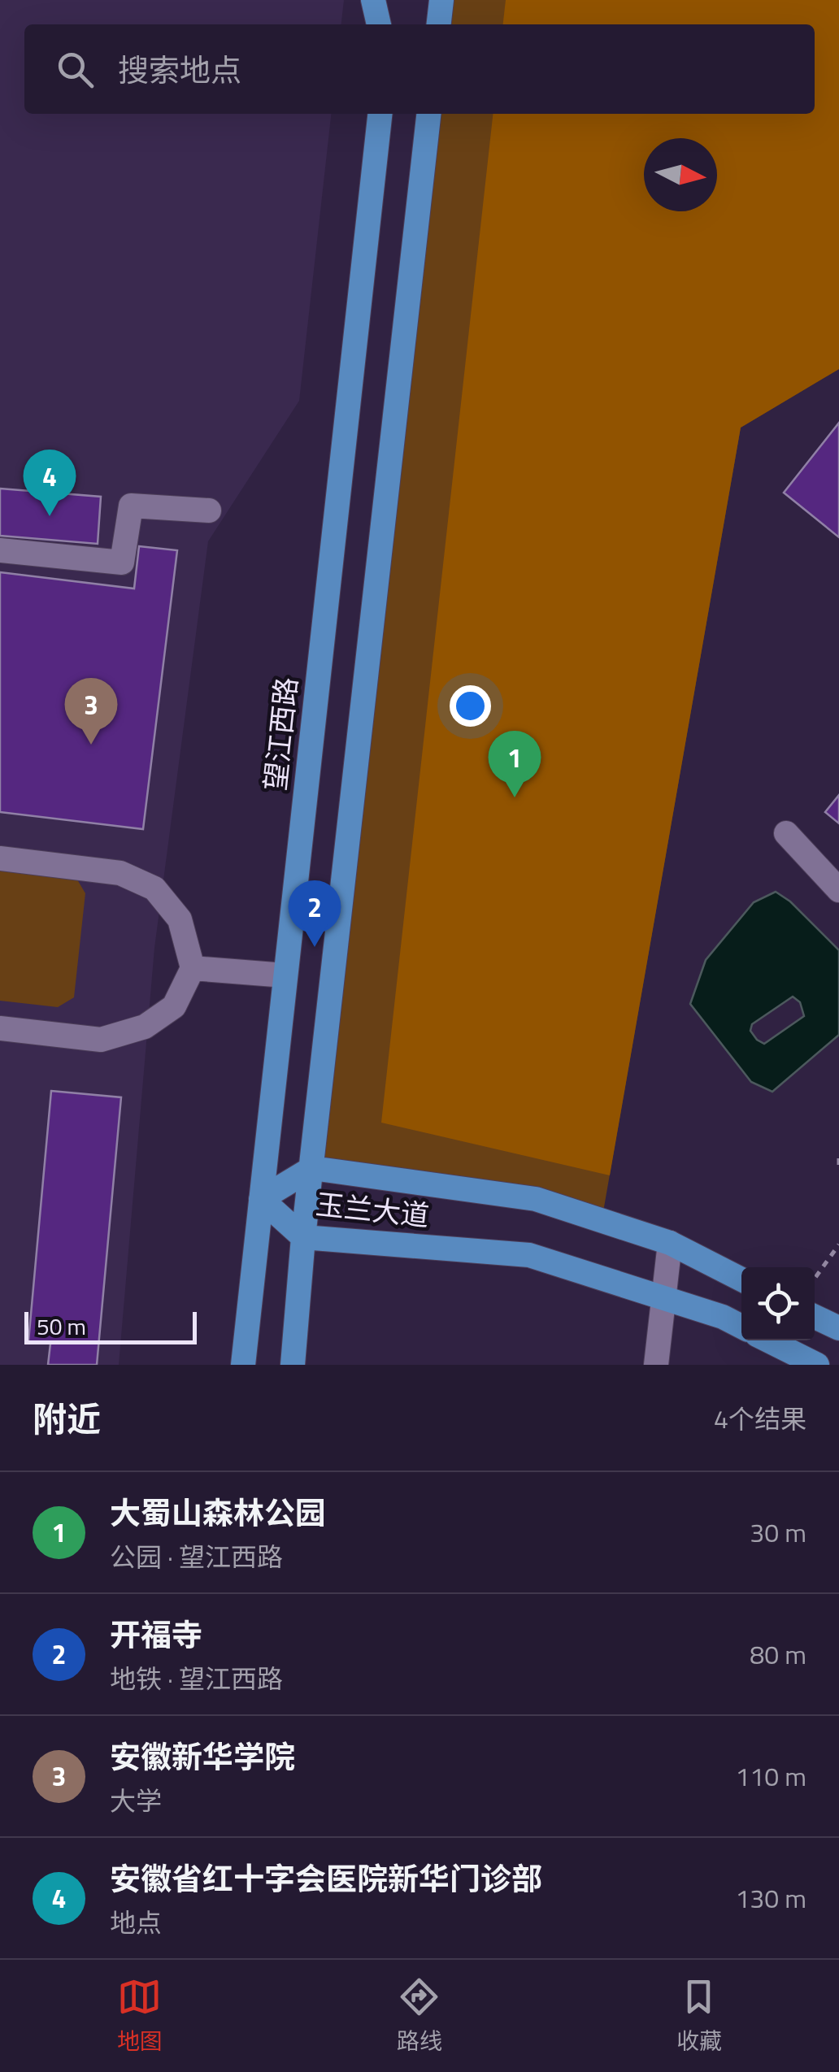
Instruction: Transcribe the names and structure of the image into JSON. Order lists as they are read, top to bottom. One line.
{"streets":{"main road":["望江西路","玉兰大道"]},"crossings":[["望江西路","玉兰大道"]],"scale_bar":"50 m","north":"right","page":{"search":"搜索地点","pins":["4","3","1","2"],"scale":"50 m","heading":["附近","4个结果"],"list":[{"mark":"1","name":"大蜀山森林公园","note":"公园 · 望江西路","value":"30 m"},{"mark":"2","name":"开福寺","note":"地铁 · 望江西路","value":"80 m"},{"mark":"3","name":"安徽新华学院","note":"大学","value":"110 m"},{"mark":"4","name":"安徽省红十字会医院新华门诊部","note":"地点","value":"130 m"}],"nav":["地图","路线","收藏"]}}
